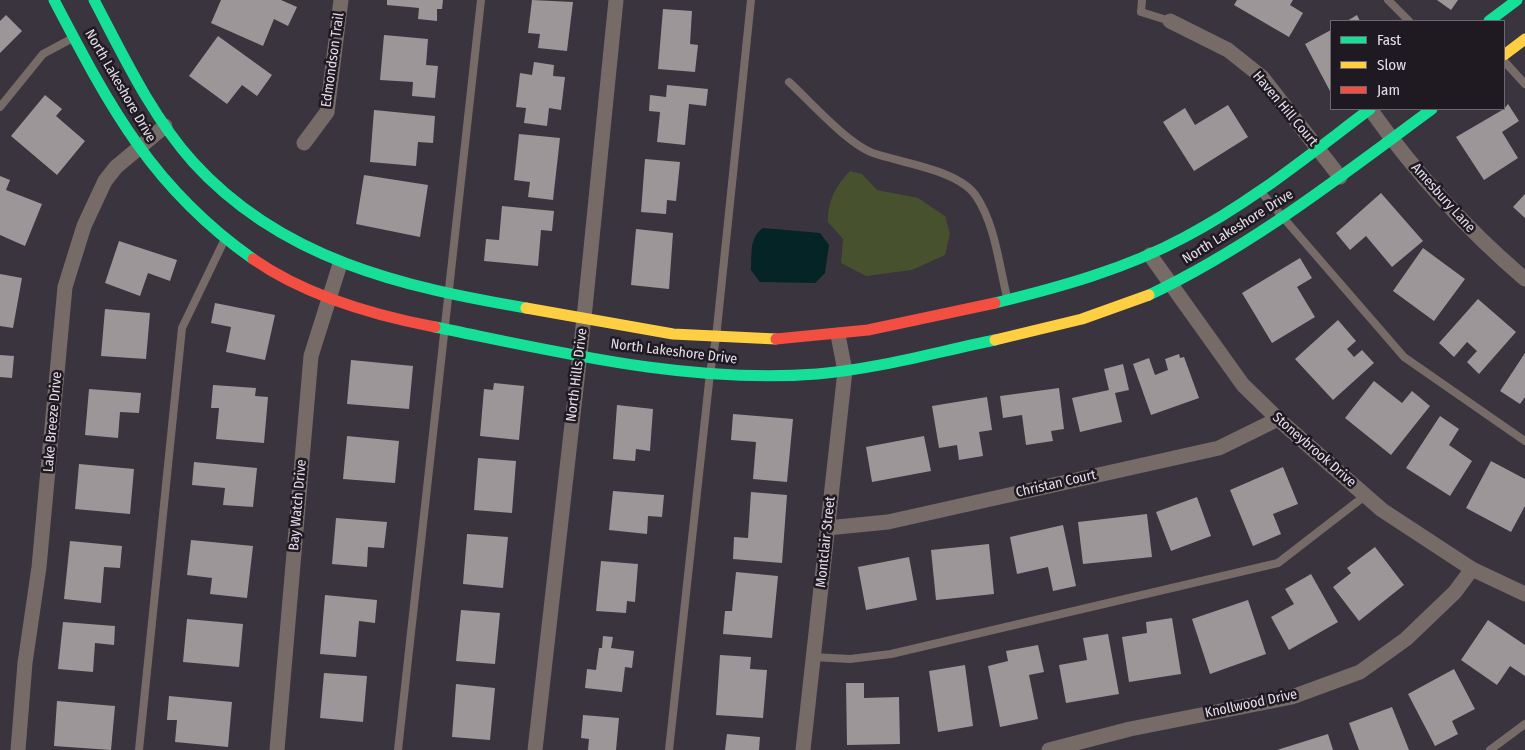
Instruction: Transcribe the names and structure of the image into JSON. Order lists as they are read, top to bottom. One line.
{"streets":{"main road":["North Lakeshore Drive"],"street":["Edmondson Trail","Haven Hill Court","Amesbury Lane","North Hills Drive","Lake Breeze Drive","Stoneybrook Drive","Christan Court","Bay Watch Drive","Montclair Street","Knollwood Drive"]},"crossings":[["North Lakeshore Drive","Haven Hill Court"],["North Lakeshore Drive","Amesbury Lane"],["North Lakeshore Drive","North Hills Drive"],["North Lakeshore Drive","Lake Breeze Drive"],["North Lakeshore Drive","Stoneybrook Drive"],["North Lakeshore Drive","Bay Watch Drive"],["North Lakeshore Drive","Montclair Street"],["Stoneybrook Drive","Christan Court"],["Stoneybrook Drive","Knollwood Drive"],["Christan Court","Montclair Street"]],"legend":["Fast","Slow","Jam"]}
